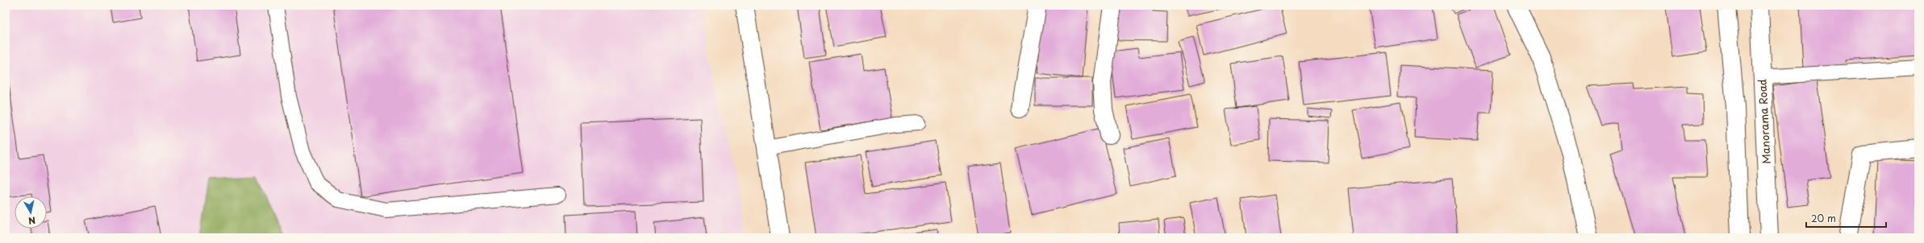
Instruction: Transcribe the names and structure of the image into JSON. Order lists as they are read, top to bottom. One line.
{"streets":{"street":["Manorama Road"]},"scale_bar":"20 m","north":"bottom"}
